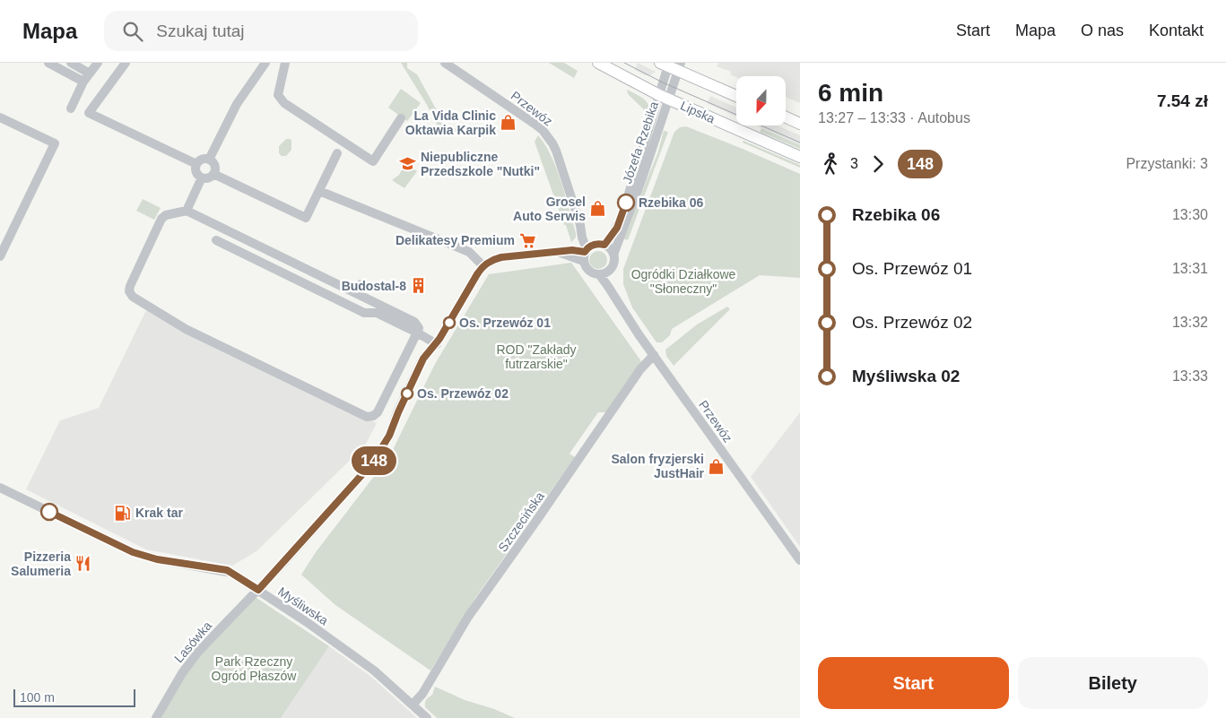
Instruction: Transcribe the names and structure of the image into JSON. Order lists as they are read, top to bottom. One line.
{"streets":{"main road":["Lipska"],"street":["Przewóz","Józefa Rzebika","Szczecińska","Myśliwska","Lasówka"]},"crossings":[["Przewóz","Józefa Rzebika"],["Przewóz","Szczecińska"],["Lipska","Józefa Rzebika"],["Szczecińska","Myśliwska"],["Myśliwska","Lasówka"]],"parks":["Ogródki Działkowe \"Słoneczny\"","ROD \"Zakłady futrzarskie\"","Park Rzeczny Ogród Płaszów"],"places":{"shop":["La Vida Clinic Oktawia Karpik","Grosel Auto Serwis","Salon fryzjerski JustHair"],"school or university":["Niepubliczne Przedszkole \"Nutki\""],"other":["Rzebika 06","Os. Przewóz 01","Os. Przewóz 02"],"supermarket":["Delikatesy Premium"],"building":["Budostal-8"],"fuel station":["Krak tar"],"restaurant":["Pizzeria Salumeria"]},"lines":["bus line 148"],"scale_bar":"100 m","north":"bottom","page":{"header":"Mapa","search":"Szukaj tutaj","nav":["Start","Mapa","O nas","Kontakt"],"on_map":"148","heading":["6 min","13:27 – 13:33 · Autobus","7.54 zł"],"legs":["3","148","Przystanki: 3"],"list":[{"name":"Rzebika 06","value":"13:30"},{"name":"Os. Przewóz 01","value":"13:31"},{"name":"Os. Przewóz 02","value":"13:32"},{"name":"Myśliwska 02","value":"13:33"}],"buttons":["Start","Bilety"],"scale":"100 m"}}
